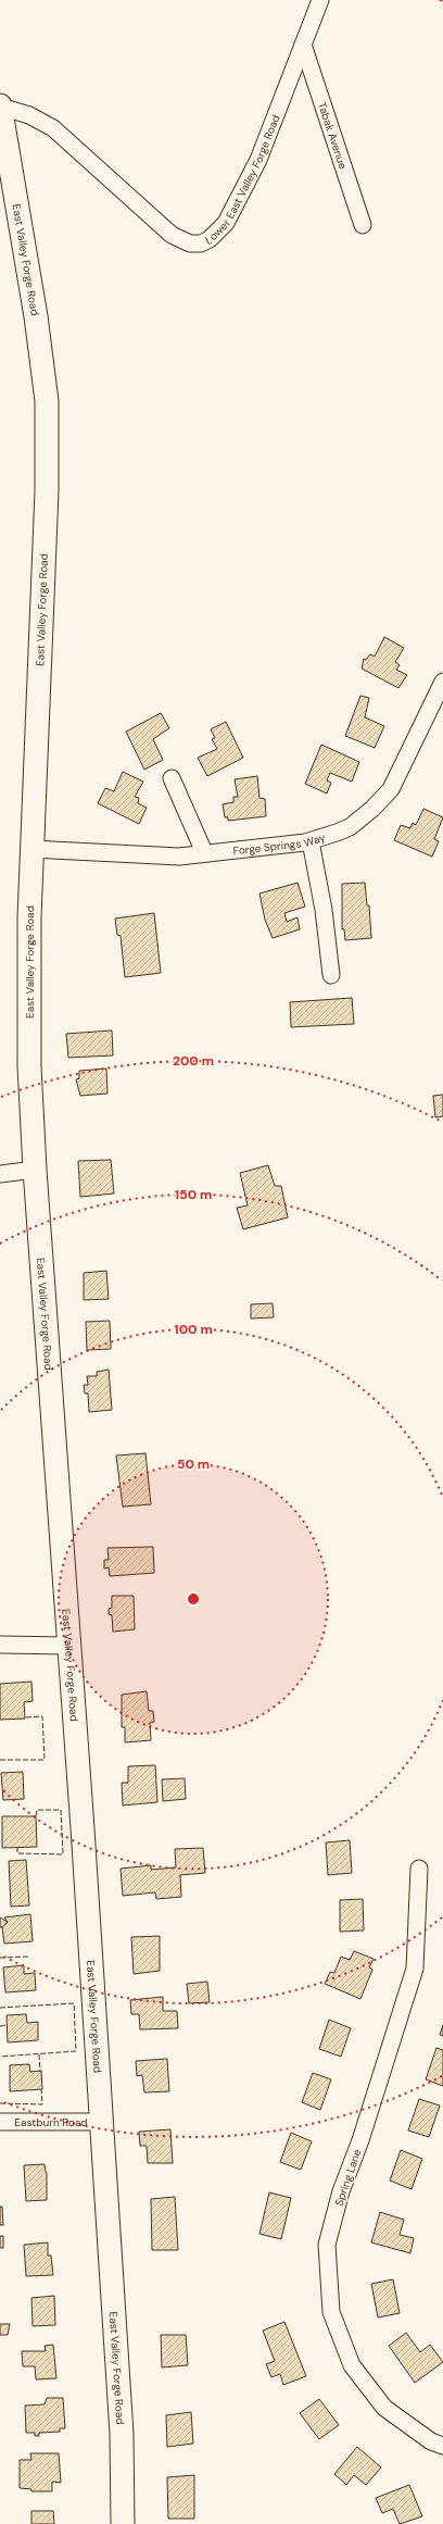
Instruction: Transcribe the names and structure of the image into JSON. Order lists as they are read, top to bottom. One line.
{"streets":{"main road":["East Valley Forge Road"],"street":["Tabak Avenue","Lower East Valley Forge Road","Forge Springs Way","Eastburn Road","Spring Lane"]},"crossings":[["Tabak Avenue","Lower East Valley Forge Road"],["Lower East Valley Forge Road","East Valley Forge Road"],["East Valley Forge Road","Forge Springs Way"],["East Valley Forge Road","Eastburn Road"]],"rings":["200 m","150 m","100 m","50 m"]}
